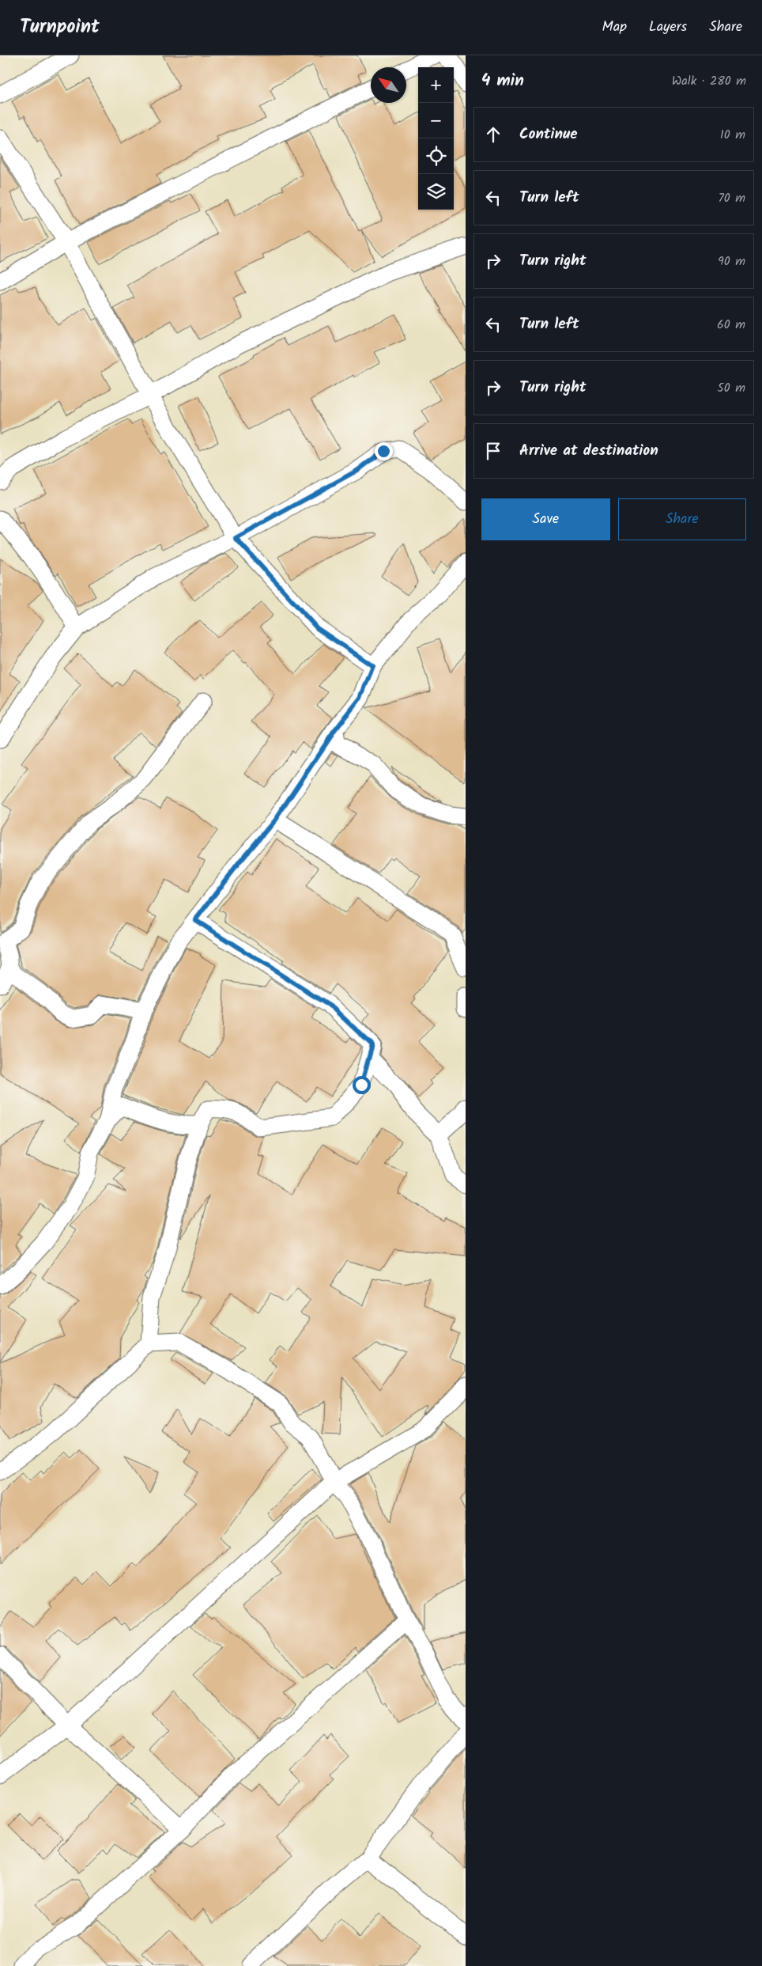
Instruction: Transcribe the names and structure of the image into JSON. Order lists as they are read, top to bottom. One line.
{"north":"top left","page":{"header":"Turnpoint","nav":["Map","Layers","Share"],"heading":["4 min","Walk · 280 m"],"map_buttons":["+","−"],"list":[["Continue","10 m"],["Turn left","70 m"],["Turn right","90 m"],["Turn left","60 m"],["Turn right","50 m"],"Arrive at destination"],"buttons":["Save","Share"]}}
